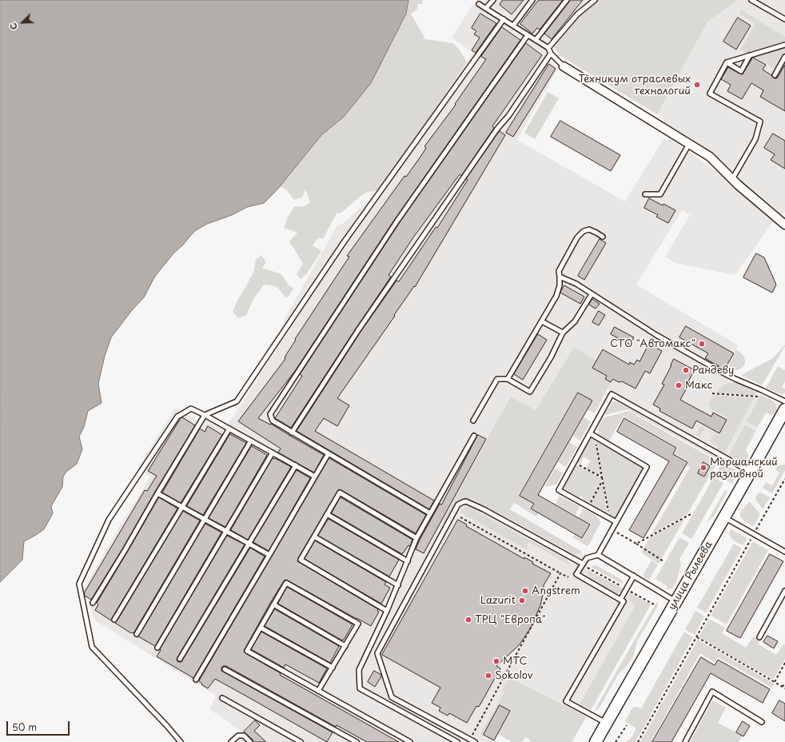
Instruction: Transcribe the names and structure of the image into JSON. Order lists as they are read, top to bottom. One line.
{"streets":{"main road":["улица Рылеева"]},"places":["Техникум отраслевых технологий","СТО \"Автомакс\"","Рандеву","Макс","Моршанский разливной","Angstrem","Lazurit","ТРЦ \"Европа\"","МТС","Sokolov"],"scale_bar":"50 m","north":"bottom left"}
